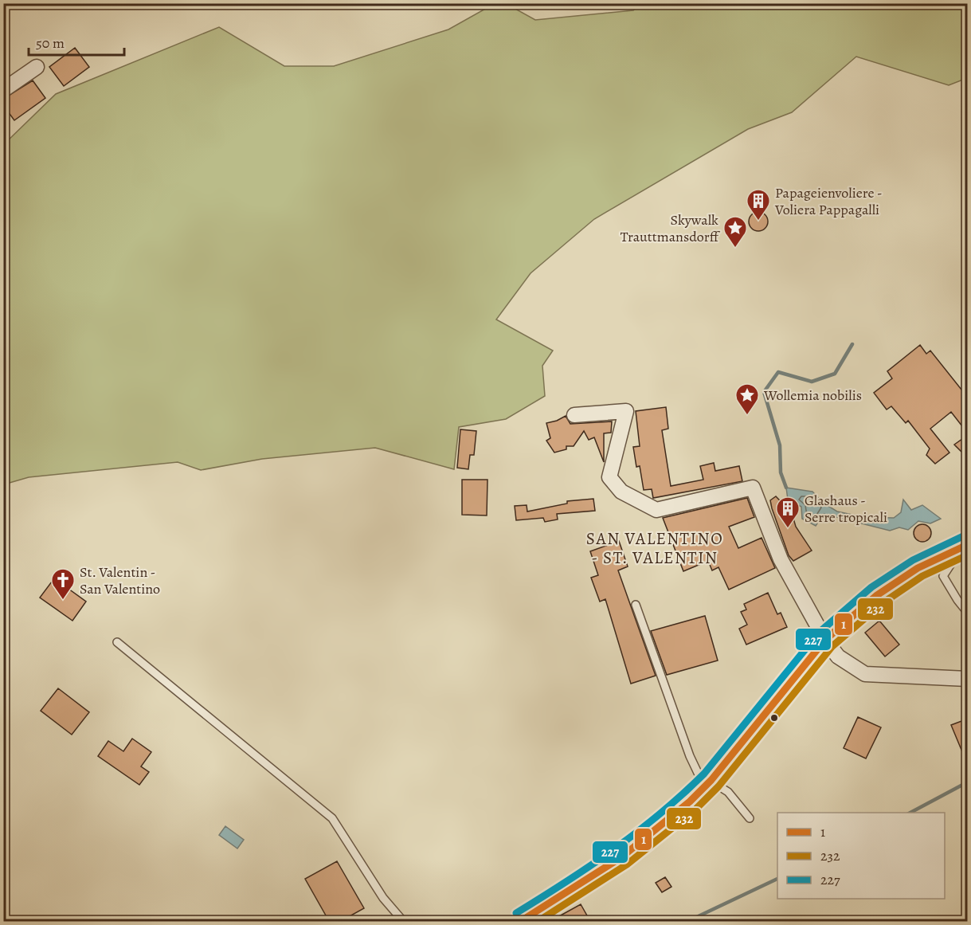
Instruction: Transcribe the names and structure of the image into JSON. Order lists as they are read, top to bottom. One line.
{"districts":["SAN VALENTINO - ST. VALENTIN"],"places":{"building":["Papageienvoliere - Voliera Pappagalli","Glashaus - Serre tropicali"],"place":["Skywalk Trauttmansdorff","Wollemia nobilis"],"church":["St. Valentin - San Valentino"]},"lines":["transit line 227","transit line 1","transit line 232"],"legend":["1","232","227"],"scale_bar":"50 m"}
